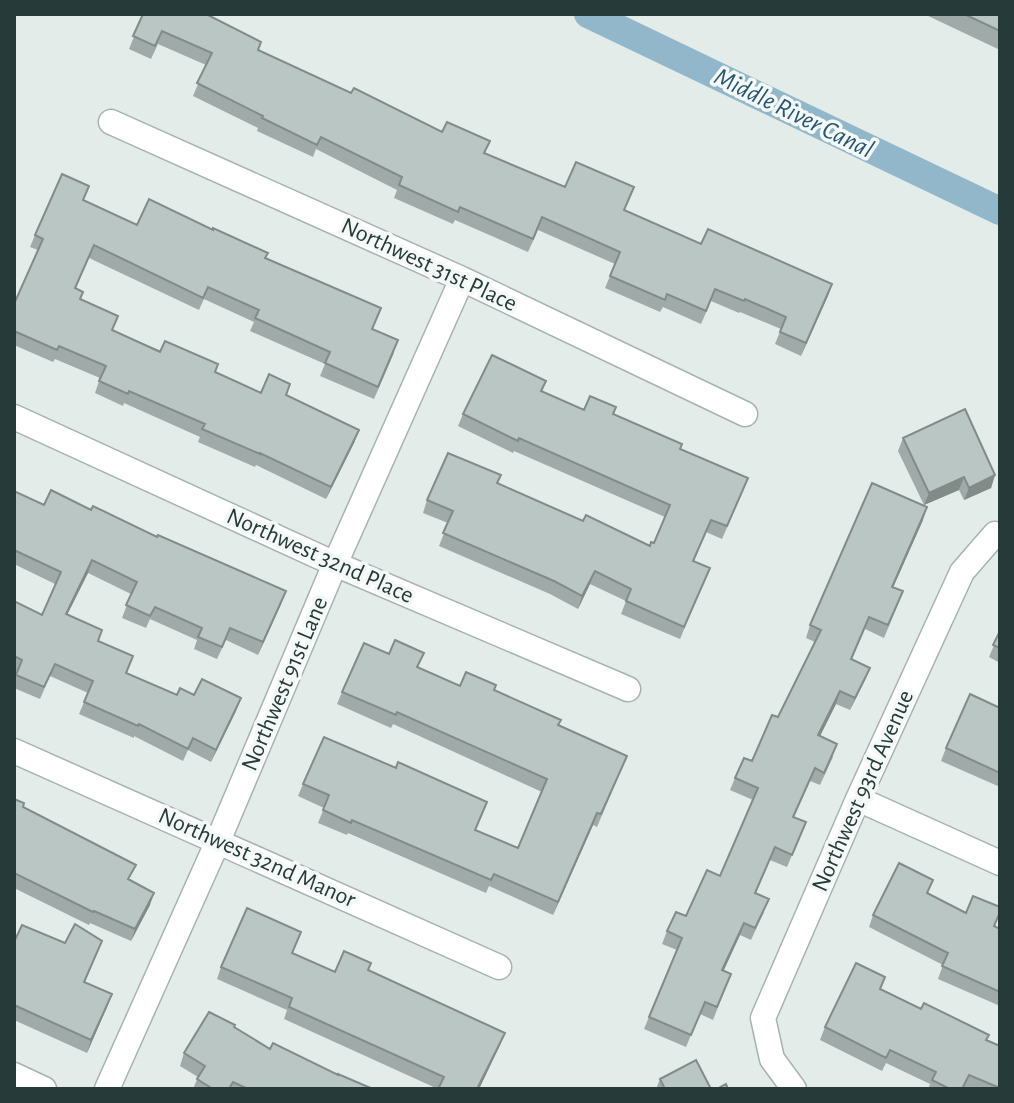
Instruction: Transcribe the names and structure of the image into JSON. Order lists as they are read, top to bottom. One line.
{"streets":{"street":["Northwest 31st Place","Northwest 32nd Place","Northwest 91st Lane","Northwest 93rd Avenue","Northwest 32nd Manor"]},"crossings":[["Northwest 31st Place","Northwest 91st Lane"],["Northwest 32nd Place","Northwest 91st Lane"],["Northwest 91st Lane","Northwest 32nd Manor"]],"water":["Middle River Canal"]}
